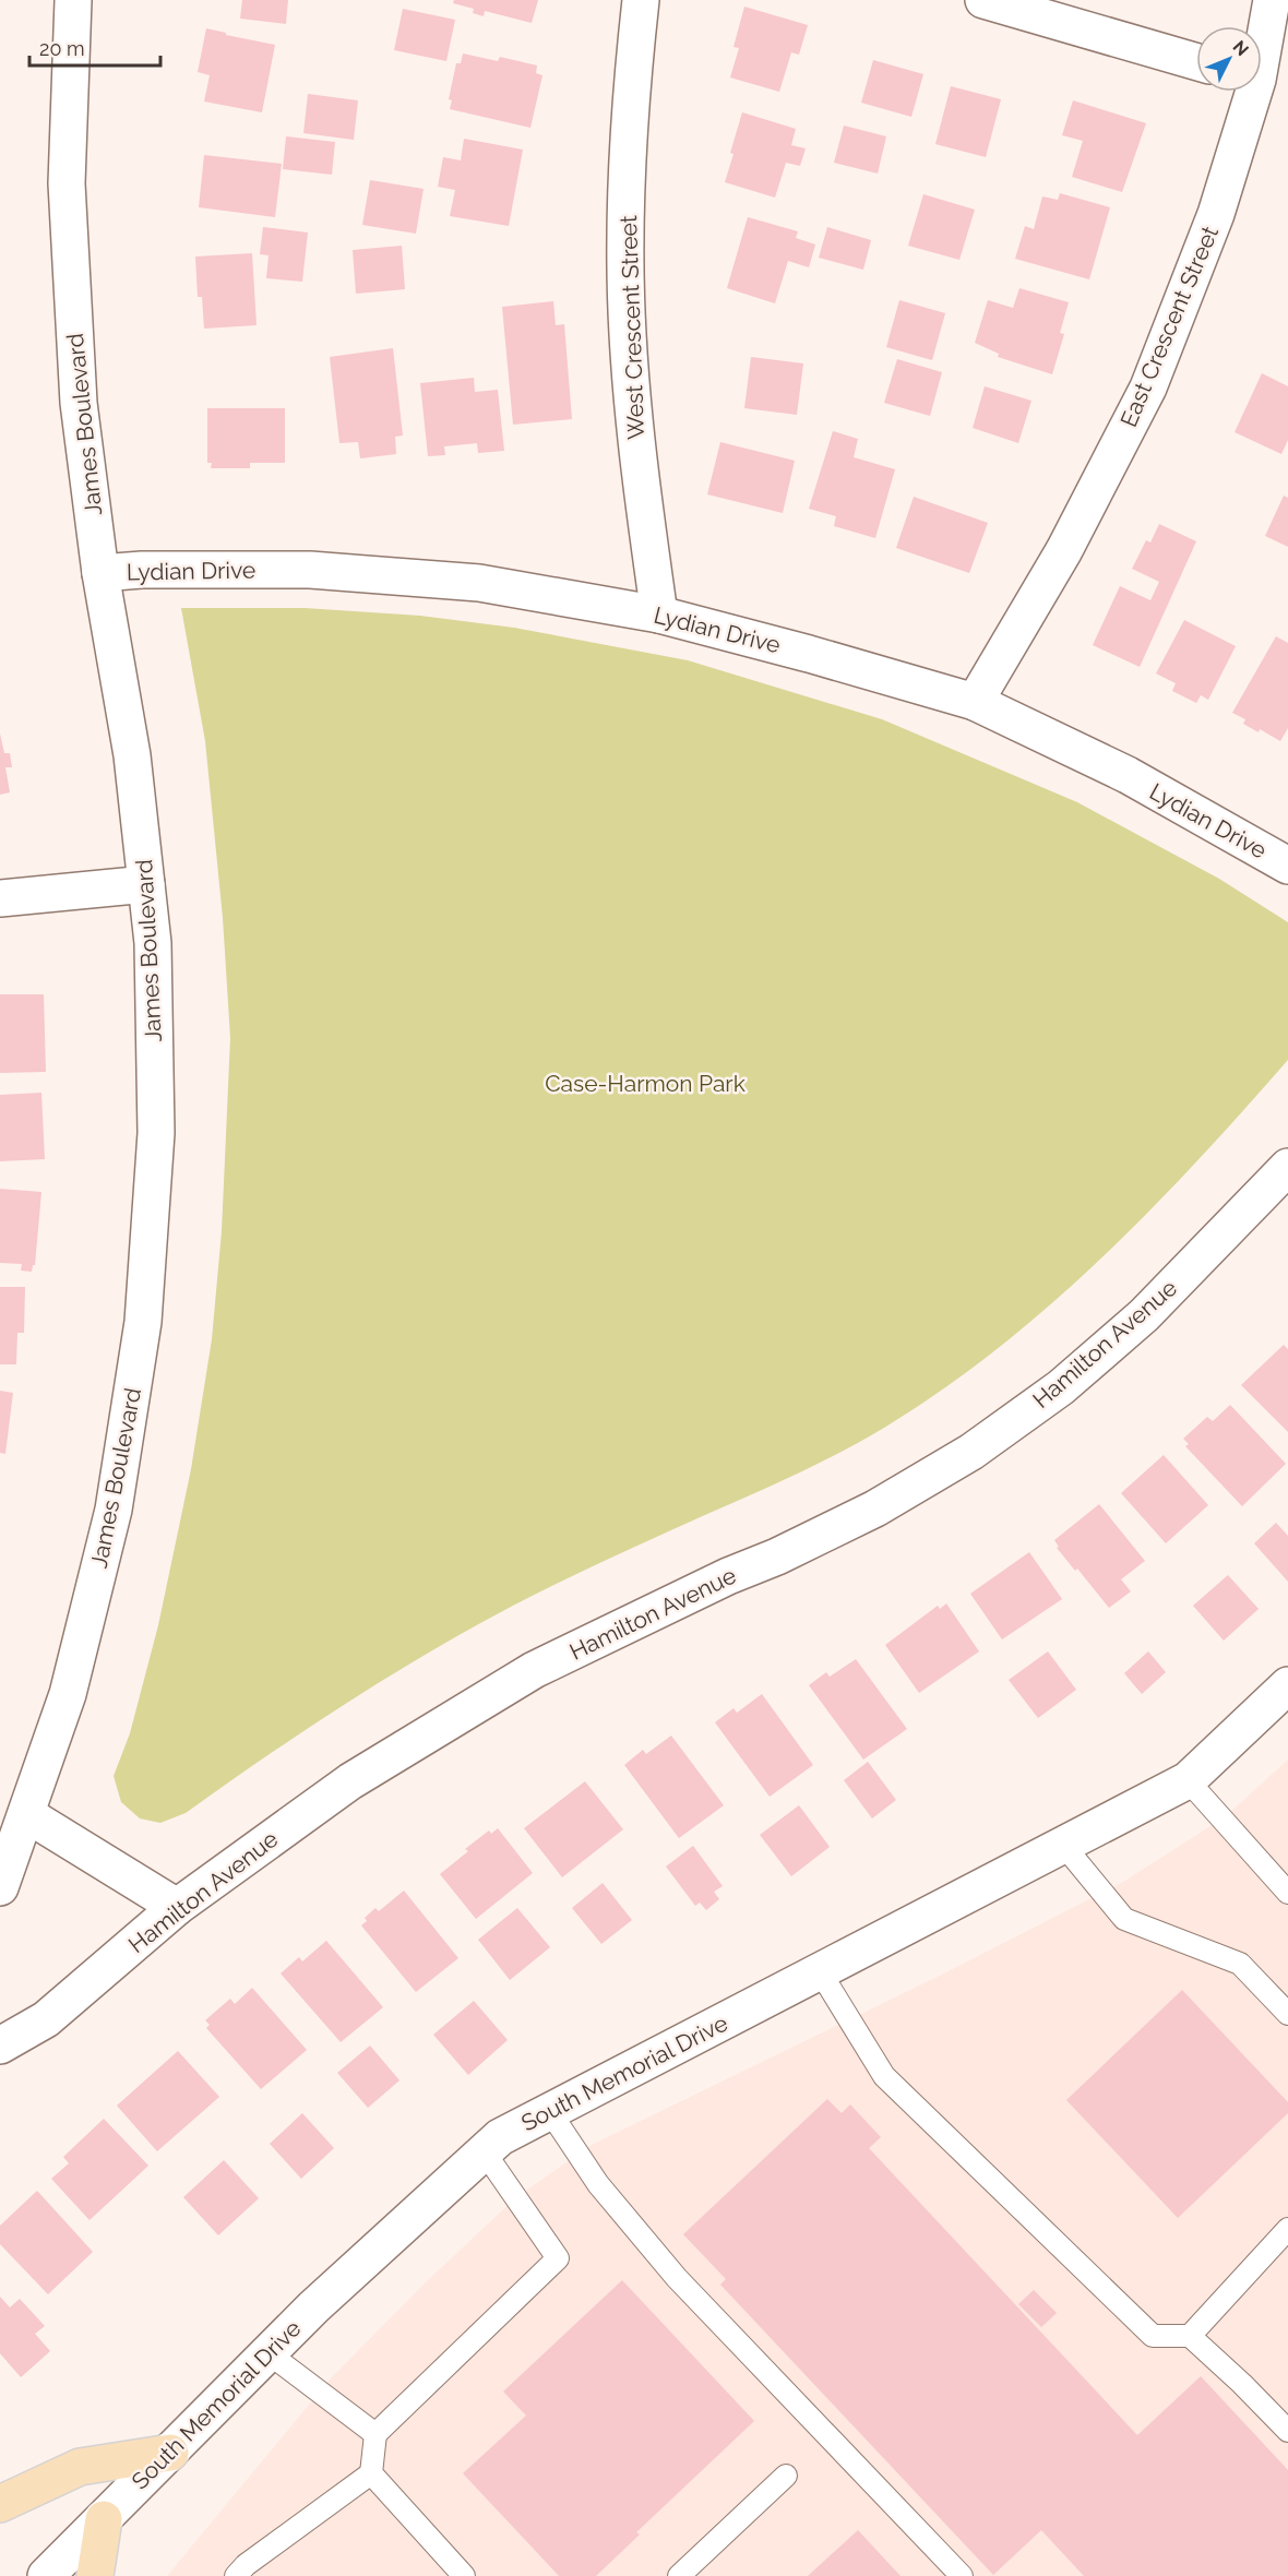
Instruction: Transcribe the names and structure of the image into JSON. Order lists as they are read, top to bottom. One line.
{"streets":{"street":["East Crescent Street","West Crescent Street","James Boulevard","Lydian Drive","Hamilton Avenue","South Memorial Drive"]},"crossings":[["East Crescent Street","Lydian Drive"],["West Crescent Street","Lydian Drive"],["James Boulevard","Lydian Drive"]],"parks":["Case-Harmon Park"],"scale_bar":"20 m","north":"top right"}
